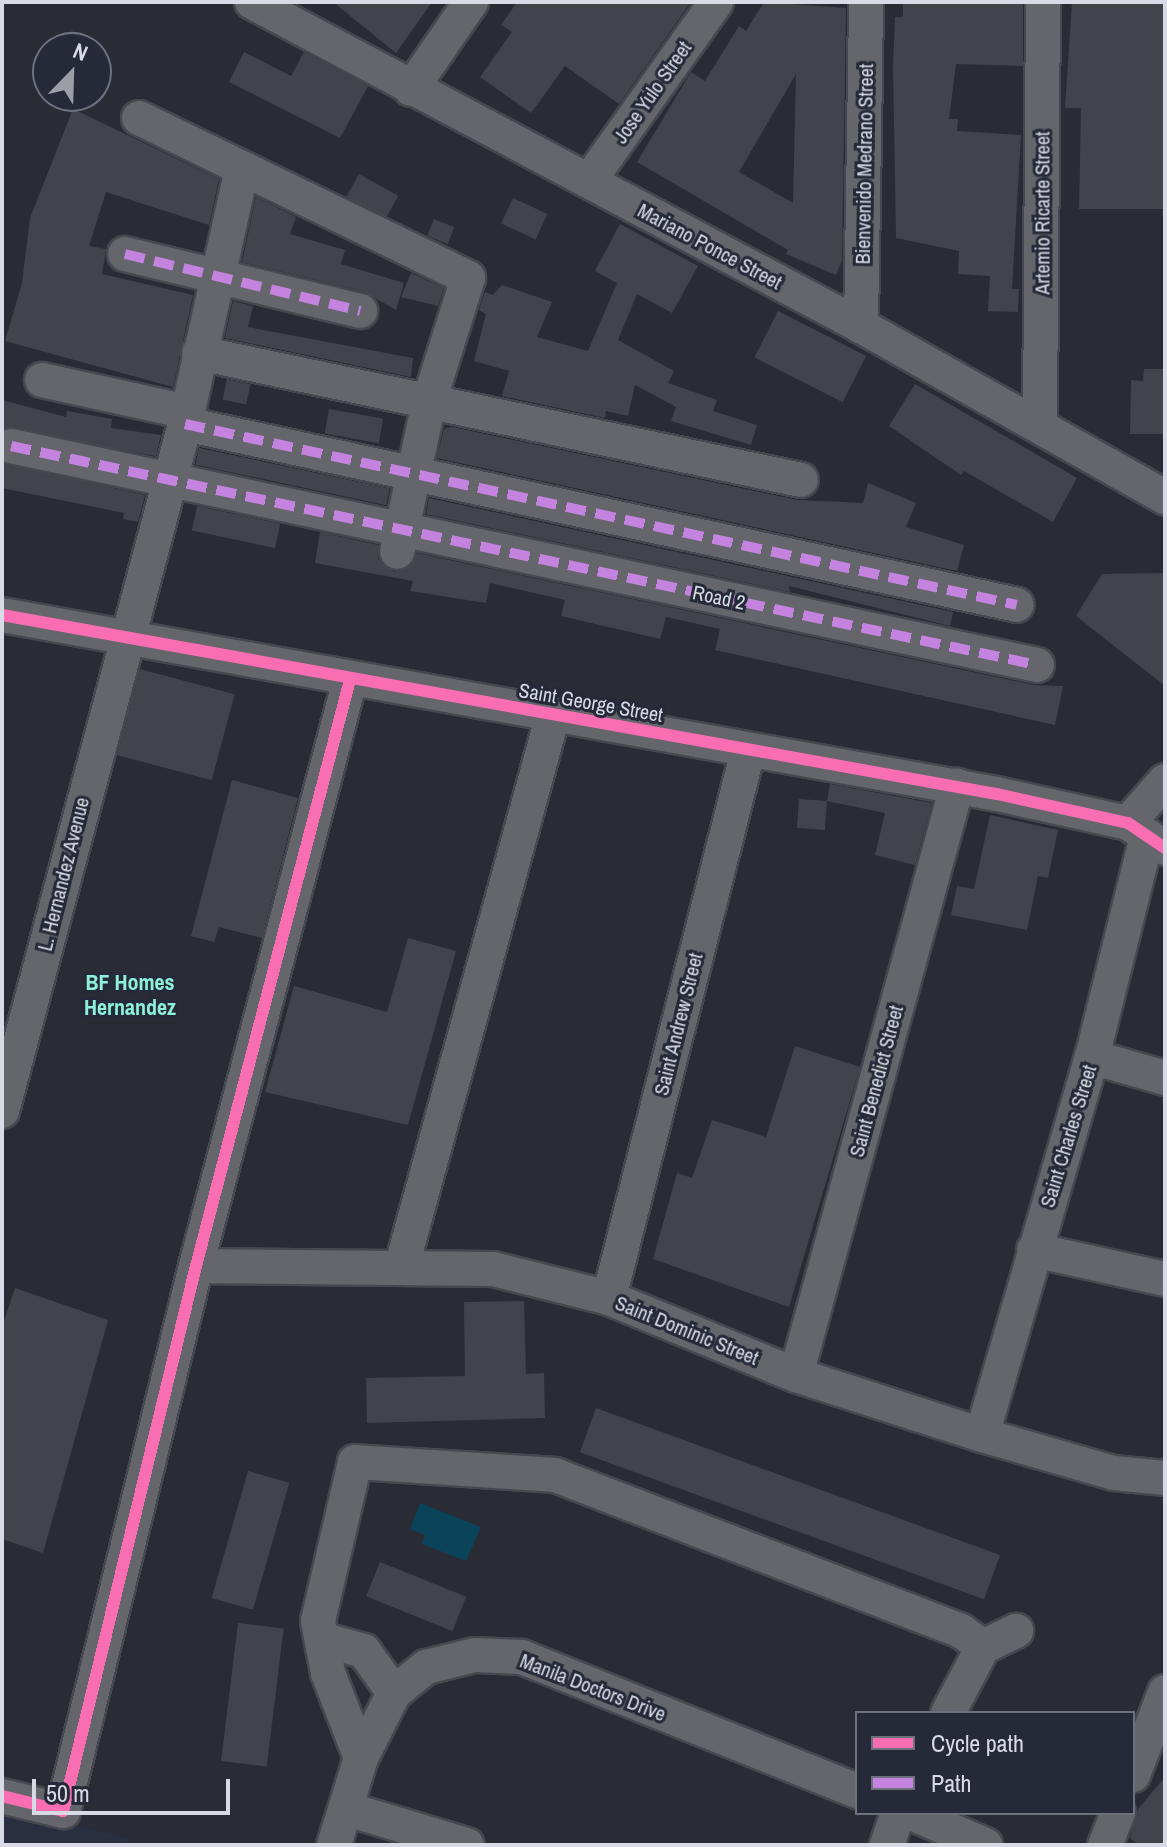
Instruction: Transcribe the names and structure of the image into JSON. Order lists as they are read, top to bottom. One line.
{"streets":{"street":["Jose Yulo Street","Bienvenido Medrano Street","Artemio Ricarte Street","Mariano Ponce Street","Road 2","Saint George Street","L. Hernandez Avenue","Saint Andrew Street","Saint Benedict Street","Saint Charles Street","Saint Dominic Street","Manila Doctors Drive"]},"crossings":[["Jose Yulo Street","Mariano Ponce Street"],["Bienvenido Medrano Street","Mariano Ponce Street"],["Artemio Ricarte Street","Mariano Ponce Street"],["Road 2","L. Hernandez Avenue"],["Saint George Street","L. Hernandez Avenue"],["Saint George Street","Saint Andrew Street"],["Saint George Street","Saint Benedict Street"],["Saint George Street","Saint Charles Street"],["Saint Andrew Street","Saint Dominic Street"],["Saint Benedict Street","Saint Dominic Street"],["Saint Charles Street","Saint Dominic Street"]],"districts":["BF Homes Hernandez"],"legend":["Cycle path","Path"],"scale_bar":"50 m","north":"top right"}
